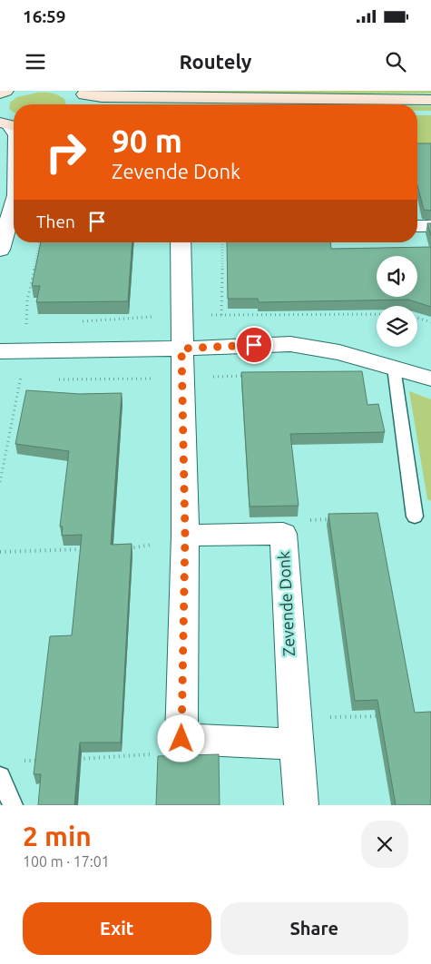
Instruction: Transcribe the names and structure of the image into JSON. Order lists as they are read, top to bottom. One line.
{"streets":{"street":["Zevende Donk"]},"page":{"status":"16:59","header":"Routely","turn":["90 m","Zevende Donk"],"then":"Then","heading":["2 min","100 m · 17:01"],"buttons":["Exit","Share"]}}
